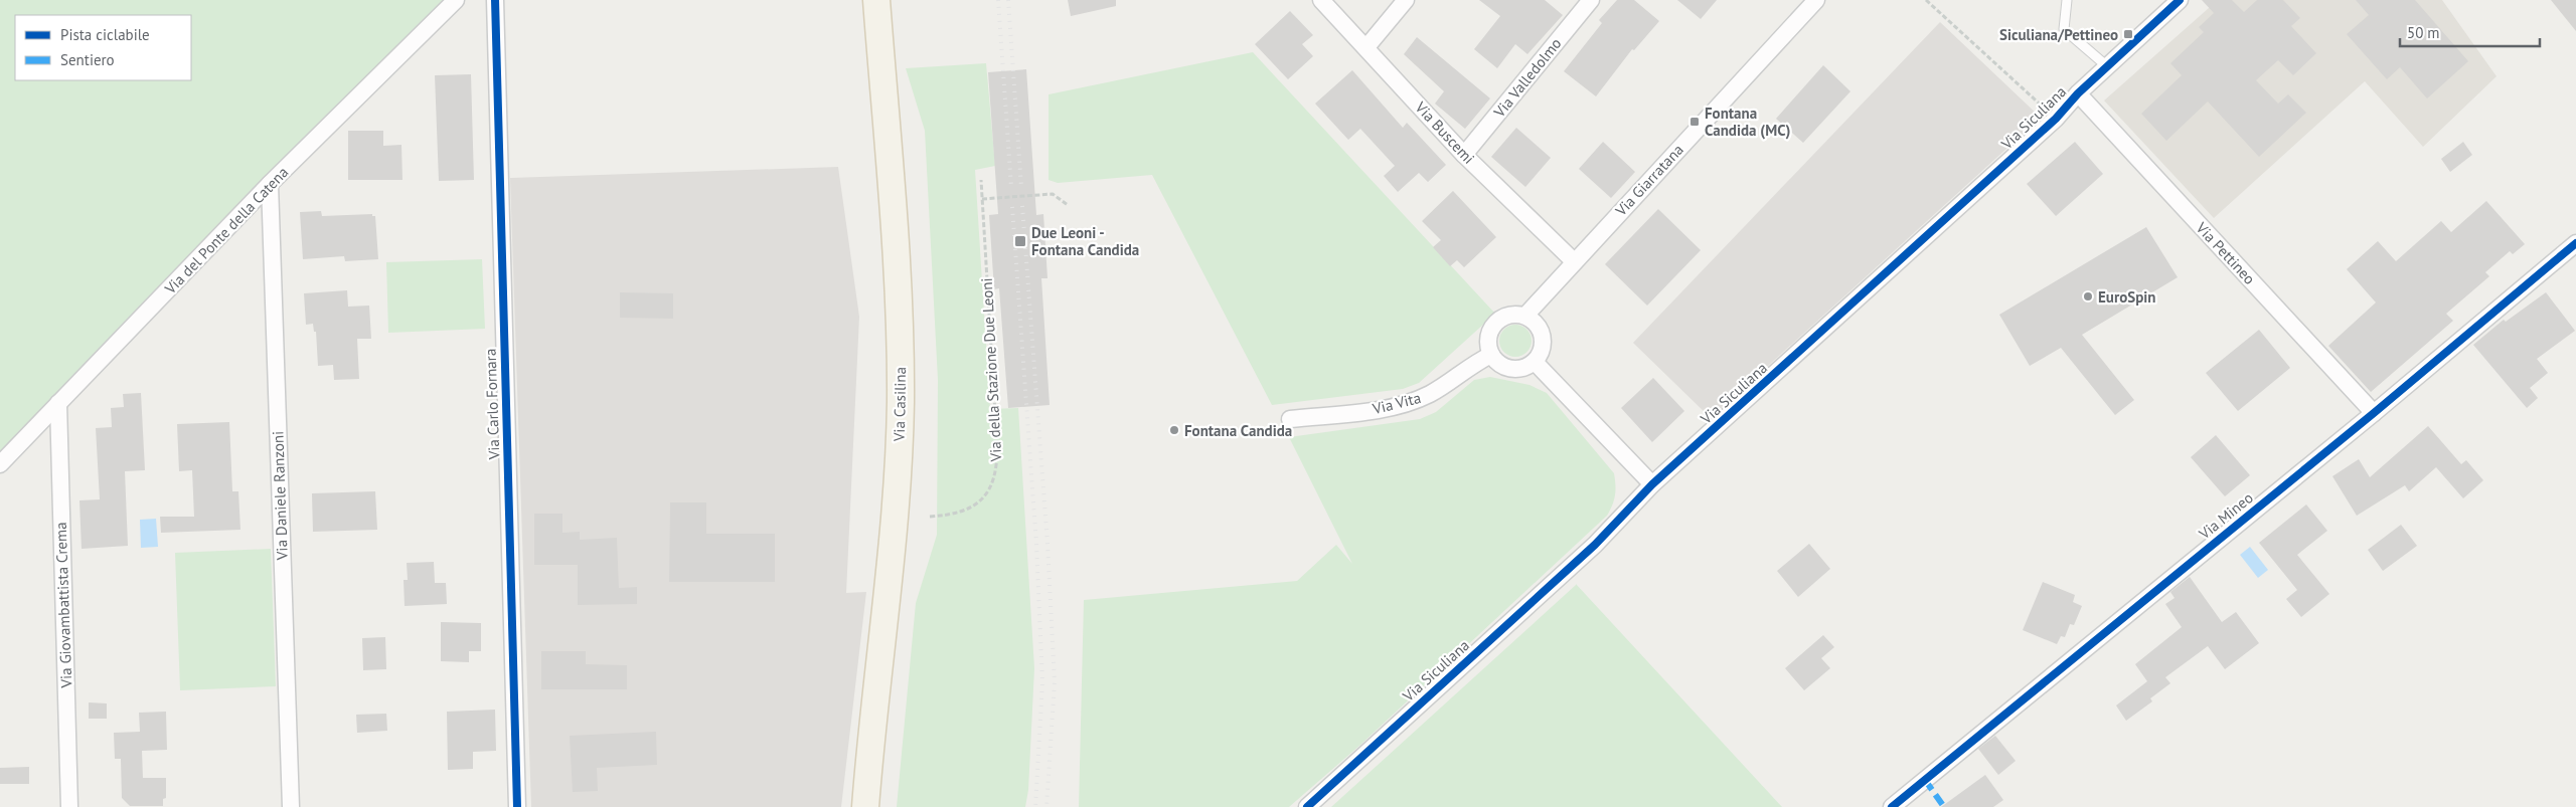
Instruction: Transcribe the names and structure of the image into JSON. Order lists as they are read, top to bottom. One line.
{"streets":{"main road":["Via Casilina"],"street":["Via Valledolmo","Via Siculiana","Via Buscemi","Via Giarratana","Via del Ponte della Catena","Via Pettineo","Via Vita","Via Carlo Fornara","Via Daniele Ranzoni","Via Mineo","Via Giovambattista Crema"],"path":["Via della Stazione Due Leoni"]},"crossings":[["Via Valledolmo","Via Buscemi"],["Via Siculiana","Via Pettineo"],["Via Buscemi","Via Giarratana"],["Via Giarratana","Via Vita"],["Via del Ponte della Catena","Via Daniele Ranzoni"],["Via del Ponte della Catena","Via Giovambattista Crema"],["Via Pettineo","Via Mineo"]],"places":{"transit":["Siculiana/Pettineo","Fontana Candida (MC)","Due Leoni - Fontana Candida"],"other":["EuroSpin","Fontana Candida"]},"legend":["Pista ciclabile","Sentiero"],"scale_bar":"50 m"}
